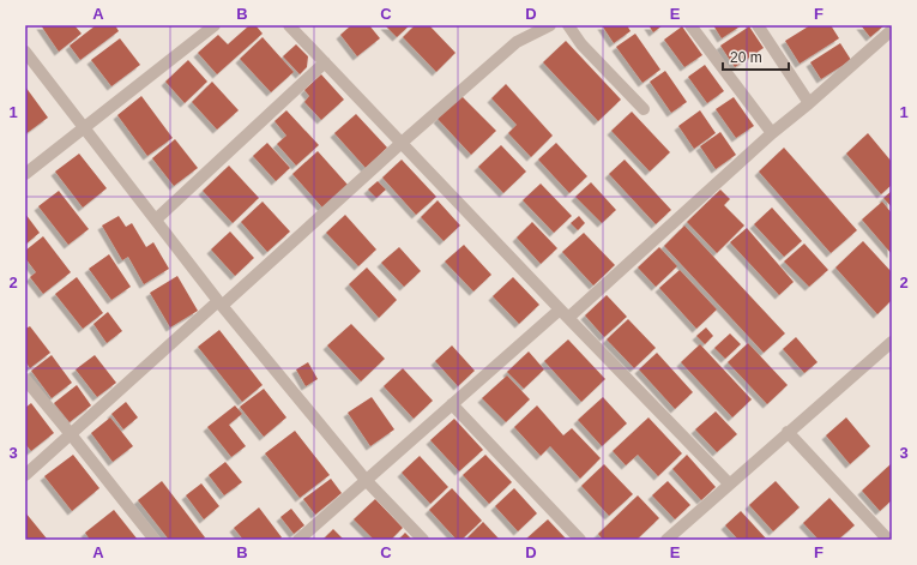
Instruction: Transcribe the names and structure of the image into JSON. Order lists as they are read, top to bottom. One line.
{"scale_bar":"20 m","grid":{"columns":["A","B","C","D","E","F"],"rows":["1","2","3"]}}
